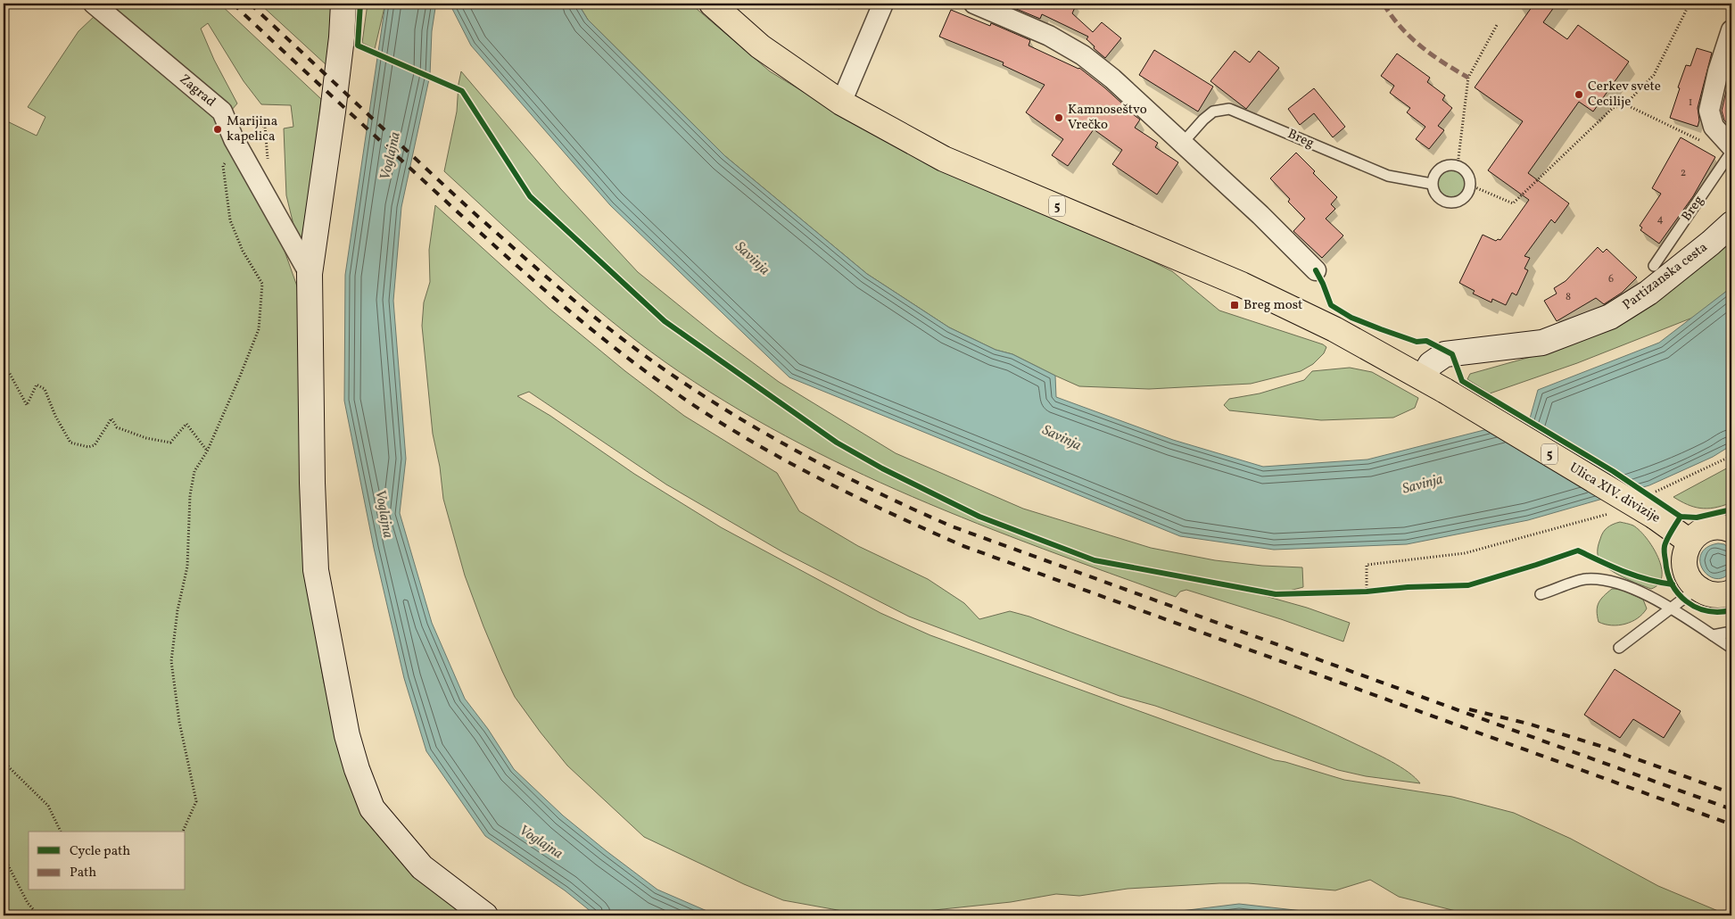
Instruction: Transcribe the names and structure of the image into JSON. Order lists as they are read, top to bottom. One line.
{"streets":{"main road":["5","Ulica XIV. divizije"],"street":["Zagrad","Partizanska cesta"],"lane":["Breg"]},"crossings":[["5","Partizanska cesta"],["5","Ulica XIV. divizije"],["Partizanska cesta","Ulica XIV. divizije"]],"water":["Voglajna","Savinja"],"places":{"other":["Cerkev svete Cecilije","Kamnoseštvo Vrečko","Marijina kapelica"],"transit":["Breg most"]},"house_numbers":["1","2","4","6","8"],"legend":["Cycle path","Path"]}
